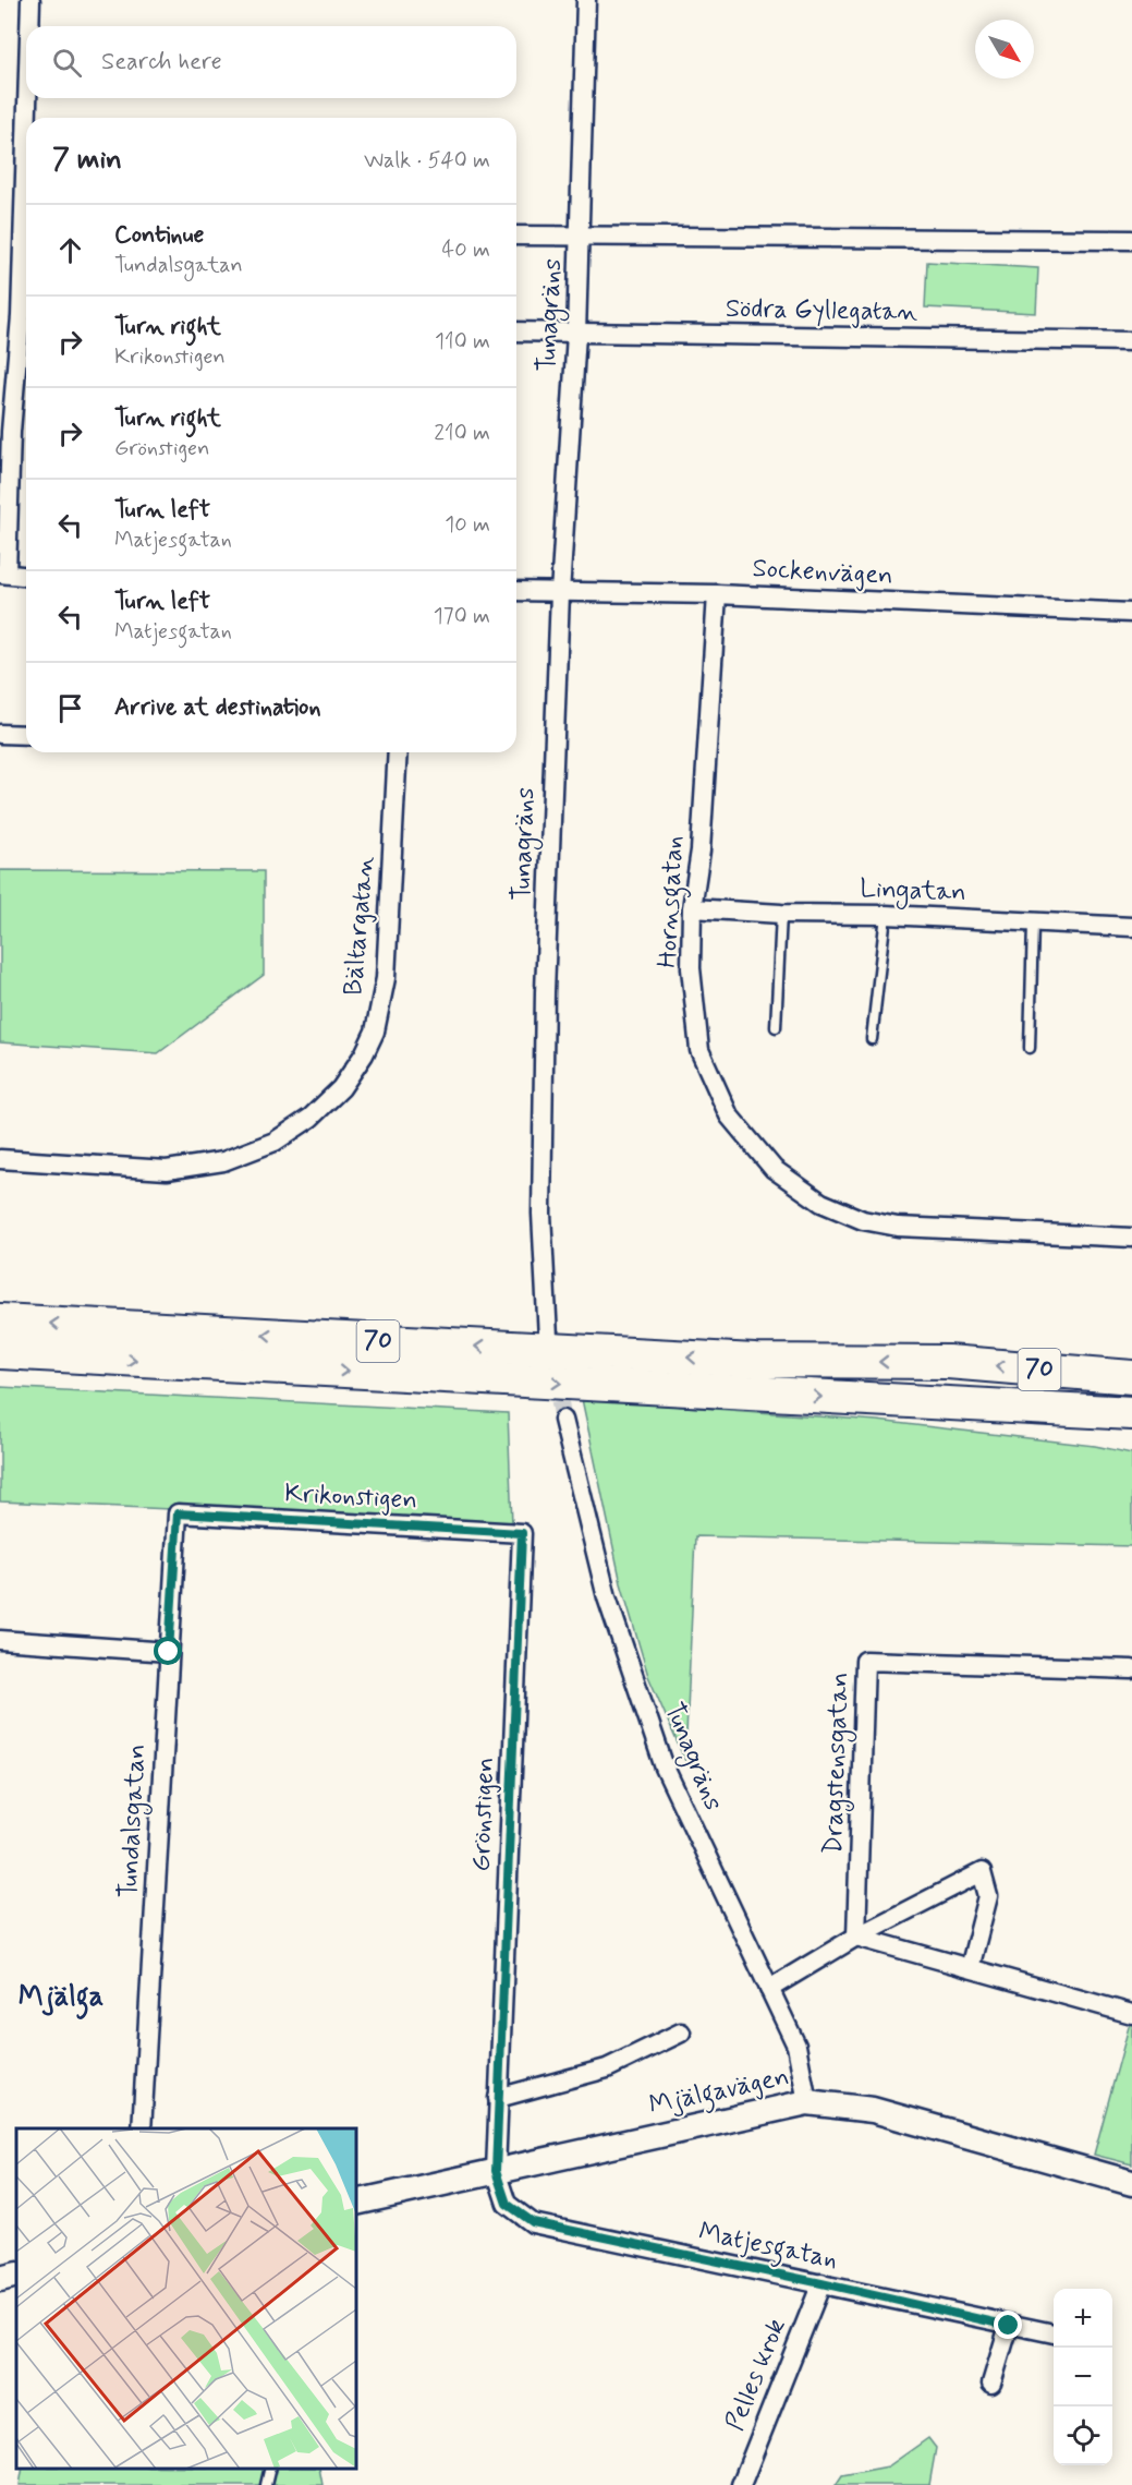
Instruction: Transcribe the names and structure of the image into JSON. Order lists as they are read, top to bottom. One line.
{"streets":{"highway":["70"],"street":["Södra Gyllegatan","Tunagräns","Sockenvägen","Lingatan","Hornsgatan","Bältargatan","Krikonstigen","Dragstensgatan","Grönstigen","Tundalsgatan","Mjälgavägen","Matjesgatan","Pelles krok"]},"crossings":[["Södra Gyllegatan","Tunagräns"],["Tunagräns","Sockenvägen"],["Tunagräns","Mjälgavägen"],["Sockenvägen","Hornsgatan"],["Lingatan","Hornsgatan"],["Krikonstigen","Grönstigen"],["Krikonstigen","Tundalsgatan"],["Grönstigen","Mjälgavägen"],["Grönstigen","Matjesgatan"],["Mjälgavägen","Matjesgatan"],["Matjesgatan","Pelles krok"]],"districts":["Mjälga"],"north":"bottom right","page":{"search":"Search here","heading":["7 min","Walk · 540 m"],"list":[["Continue","Tundalsgatan","40 m"],["Turn right","Krikonstigen","110 m"],["Turn right","Grönstigen","210 m"],["Turn left","Matjesgatan","10 m"],["Turn left","Matjesgatan","170 m"],"Arrive at destination"],"map_buttons":["+","−"]}}
